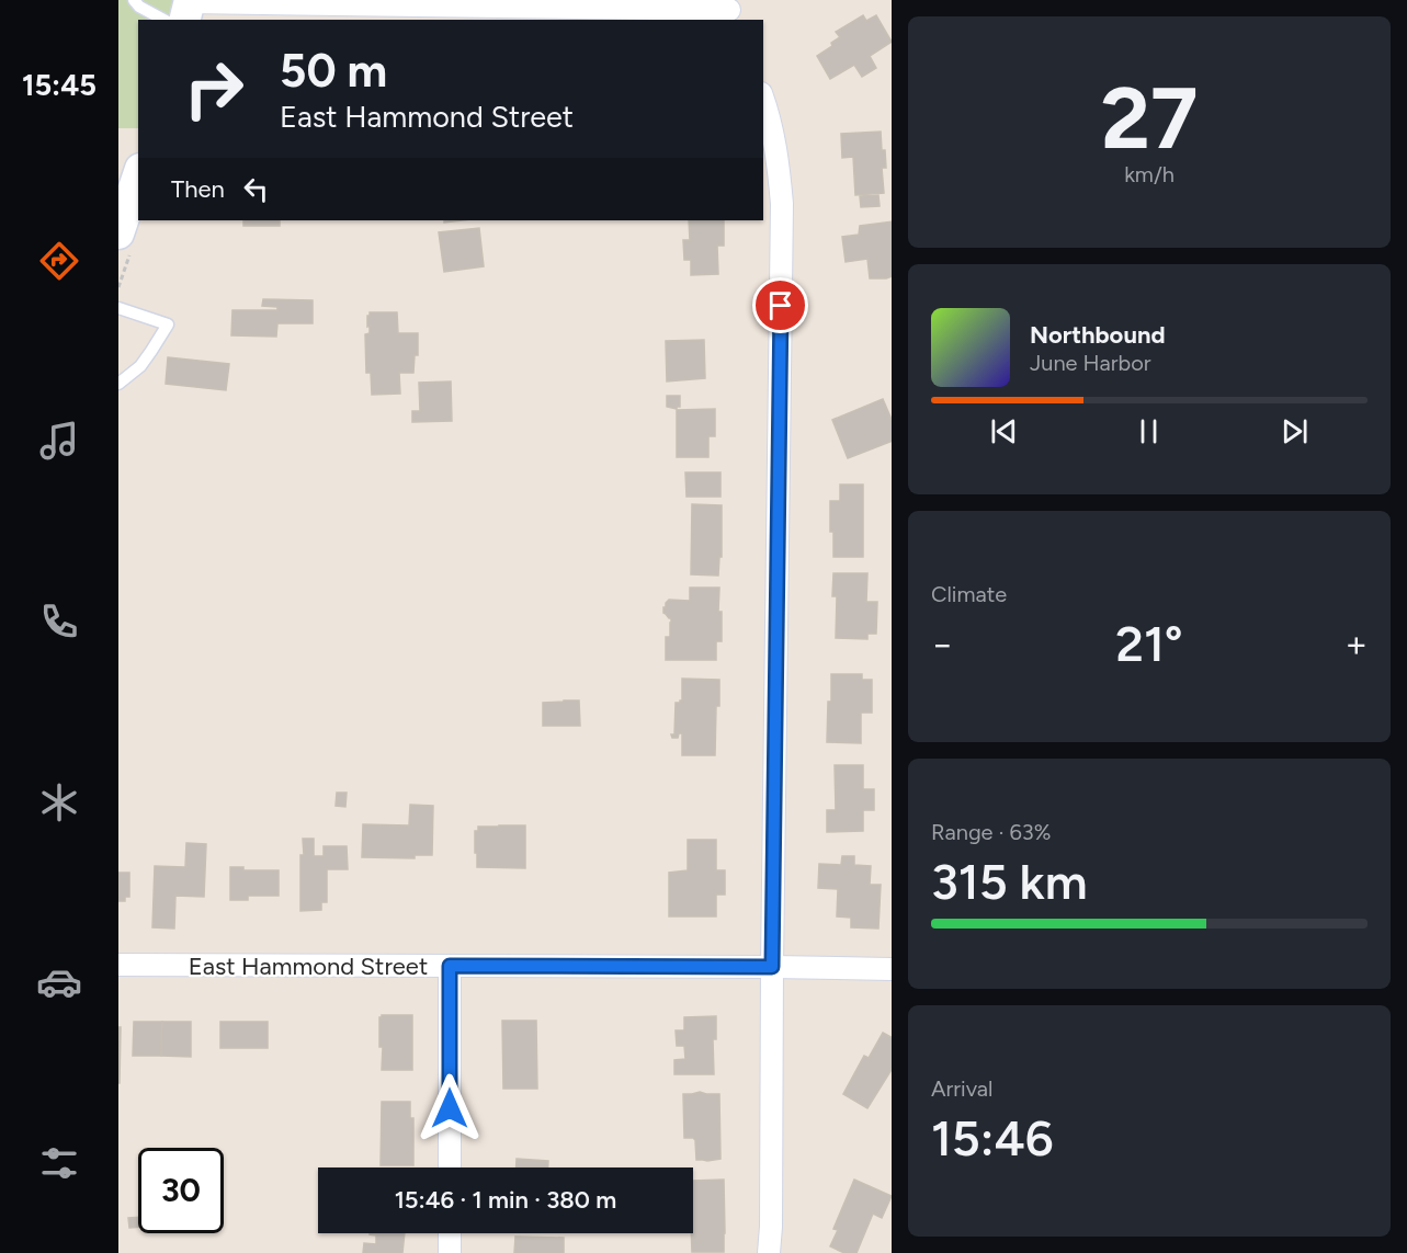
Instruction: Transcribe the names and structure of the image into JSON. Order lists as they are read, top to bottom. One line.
{"streets":{"street":["East Hammond Street"]},"page":{"tabs":"15:45","tile":[["27","km/h"],"Climate",["Range · 63%","315 km"],["Arrival","15:46"]],"turn":["50 m","East Hammond Street"],"then":"Then","song":["Northbound","June Harbor"],"heat":["−","21°","+"],"limit":"30","trip":"15:46 · 1 min · 380 m"}}
